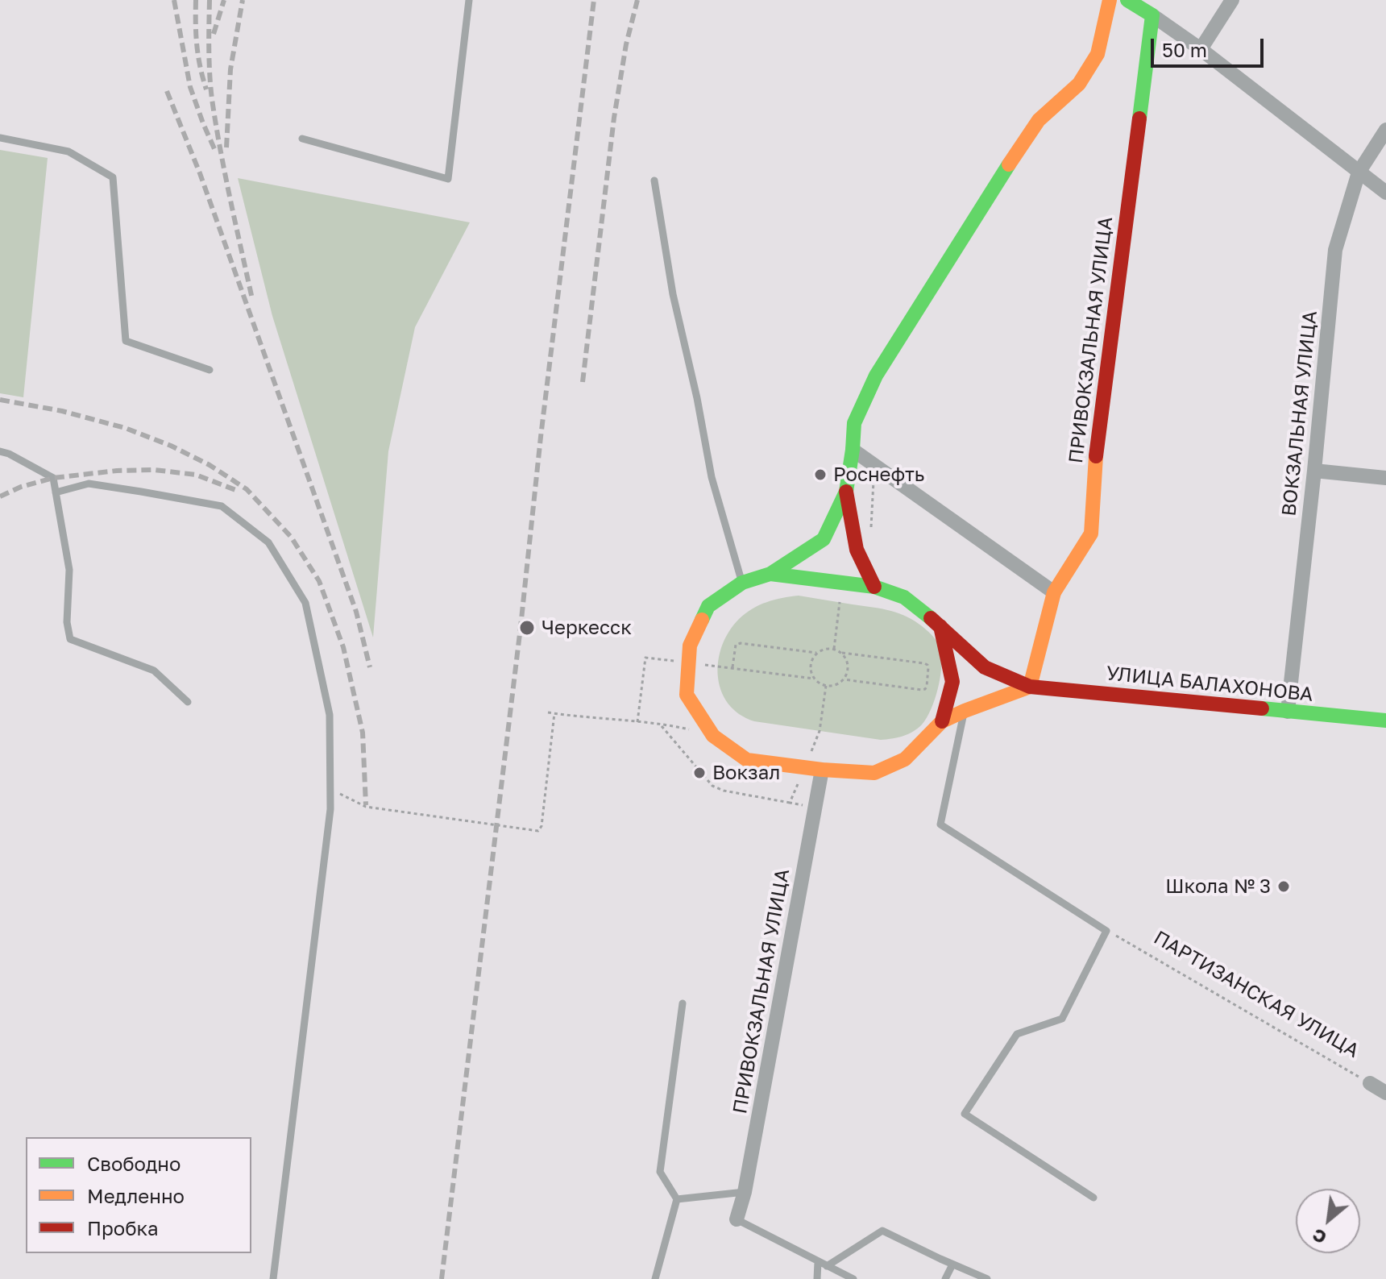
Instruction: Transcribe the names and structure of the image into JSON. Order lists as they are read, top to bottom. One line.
{"streets":{"street":["ПРИВОКЗАЛЬНАЯ УЛИЦА","ВОКЗАЛЬНАЯ УЛИЦА","УЛИЦА БАЛАХОНОВА","ПАРТИЗАНСКАЯ УЛИЦА"]},"crossings":[["ПРИВОКЗАЛЬНАЯ УЛИЦА","УЛИЦА БАЛАХОНОВА"],["ВОКЗАЛЬНАЯ УЛИЦА","УЛИЦА БАЛАХОНОВА"]],"places":["Роснефть","Черкесск","Вокзал","Школа № 3"],"legend":["Свободно","Медленно","Пробка"],"scale_bar":"50 m","north":"bottom left"}
